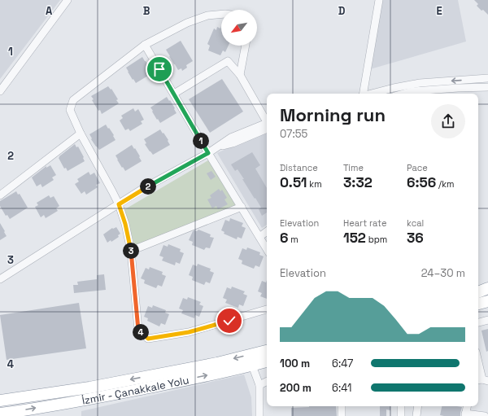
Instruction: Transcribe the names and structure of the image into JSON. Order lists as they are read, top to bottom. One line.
{"streets":{"highway":["İzmir - Çanakkale Yolu"]},"north":"bottom left","page":{"heading":["Morning run","07:55"],"pins":["1","2","3","4"],"stats":[["Distance","0.51 km"],["Time","3:32"],["Pace","6:56 /km"],["Elevation","6 m"],["Heart rate","152 bpm"],["kcal","36"]],"chart":["Elevation","24–30 m"],"list":[{"name":"100 m","note":"6:47"},{"name":"200 m","note":"6:41"}]},"grid":{"columns":["A","B","D","E"],"rows":["1","2","3","4"]}}
